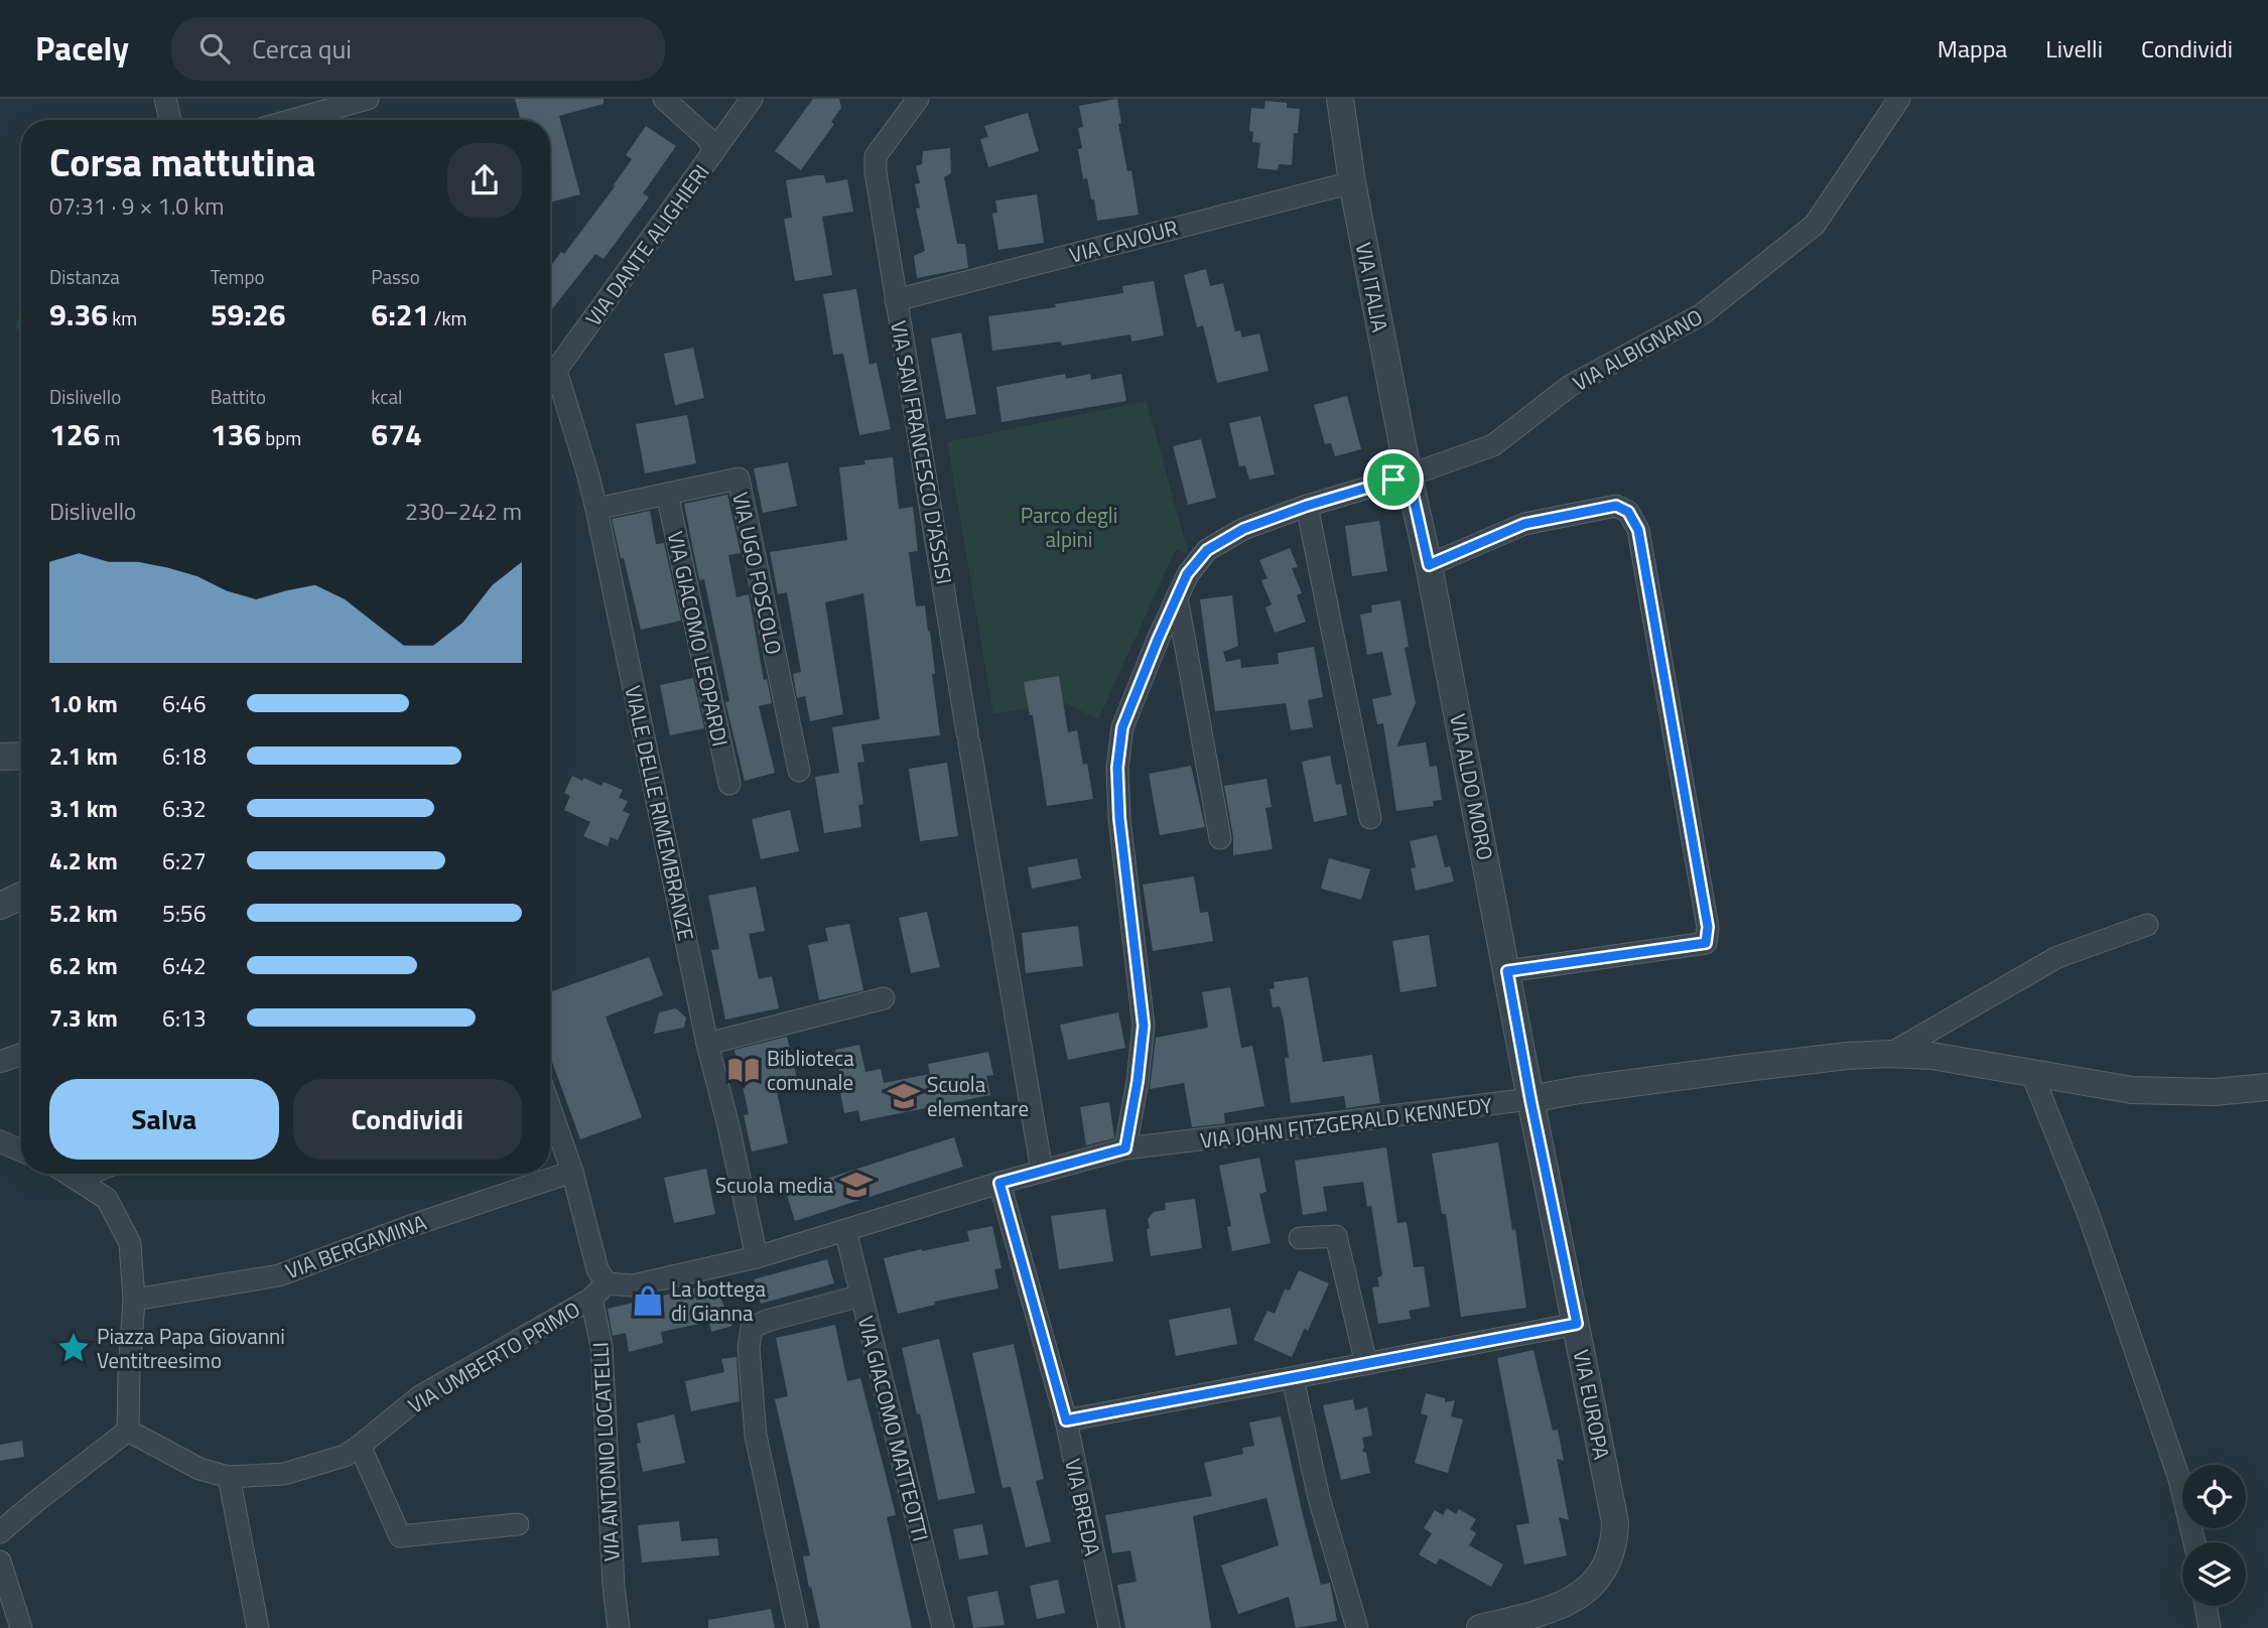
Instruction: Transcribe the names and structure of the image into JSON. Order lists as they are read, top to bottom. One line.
{"streets":{"street":["VIA CAVOUR","VIA DANTE ALIGHIERI","VIA ITALIA","VIA ALBIGNANO","VIA SAN FRANCESCO D'ASSISI","VIA UGO FOSCOLO","VIA GIACOMO LEOPARDI","VIA ALDO MORO","VIALE DELLE RIMEMBRANZE","VIA JOHN FITZGERALD KENNEDY","VIA BERGAMINA","VIA UMBERTO PRIMO","VIA EUROPA","VIA GIACOMO MATTEOTTI","VIA ANTONIO LOCATELLI","VIA BREDA"]},"crossings":[["VIA CAVOUR","VIA ITALIA"],["VIA CAVOUR","VIA SAN FRANCESCO D'ASSISI"],["VIA DANTE ALIGHIERI","VIALE DELLE RIMEMBRANZE"],["VIA ITALIA","VIA ALBIGNANO"],["VIA ITALIA","VIA ALDO MORO"],["VIA ALBIGNANO","VIA ALDO MORO"],["VIA ALBIGNANO","VIA JOHN FITZGERALD KENNEDY"],["VIA SAN FRANCESCO D'ASSISI","VIA JOHN FITZGERALD KENNEDY"],["VIA UGO FOSCOLO","VIA GIACOMO LEOPARDI"],["VIA UGO FOSCOLO","VIALE DELLE RIMEMBRANZE"],["VIA ALDO MORO","VIA JOHN FITZGERALD KENNEDY"],["VIA ALDO MORO","VIA EUROPA"],["VIALE DELLE RIMEMBRANZE","VIA JOHN FITZGERALD KENNEDY"],["VIA JOHN FITZGERALD KENNEDY","VIA EUROPA"],["VIA JOHN FITZGERALD KENNEDY","VIA GIACOMO MATTEOTTI"],["VIA JOHN FITZGERALD KENNEDY","VIA BREDA"],["VIA UMBERTO PRIMO","VIA ANTONIO LOCATELLI"]],"parks":["Parco degli alpini"],"places":{"library":["Biblioteca comunale"],"school or university":["Scuola elementare","Scuola media"],"shop":["La bottega di Gianna"],"place":["Piazza Papa Giovanni Ventitreesimo"]},"page":{"header":"Pacely","search":"Cerca qui","nav":["Mappa","Livelli","Condividi"],"heading":["Corsa mattutina","07:31 · 9 × 1.0 km"],"stats":[["Distanza","9.36 km"],["Tempo","59:26"],["Passo","6:21 /km"],["Dislivello","126 m"],["Battito","136 bpm"],["kcal","674"]],"chart":["Dislivello","230–242 m"],"list":[{"name":"1.0 km","note":"6:46"},{"name":"2.1 km","note":"6:18"},{"name":"3.1 km","note":"6:32"},{"name":"4.2 km","note":"6:27"},{"name":"5.2 km","note":"5:56"},{"name":"6.2 km","note":"6:42"},{"name":"7.3 km","note":"6:13"}],"buttons":["Salva","Condividi"]}}
